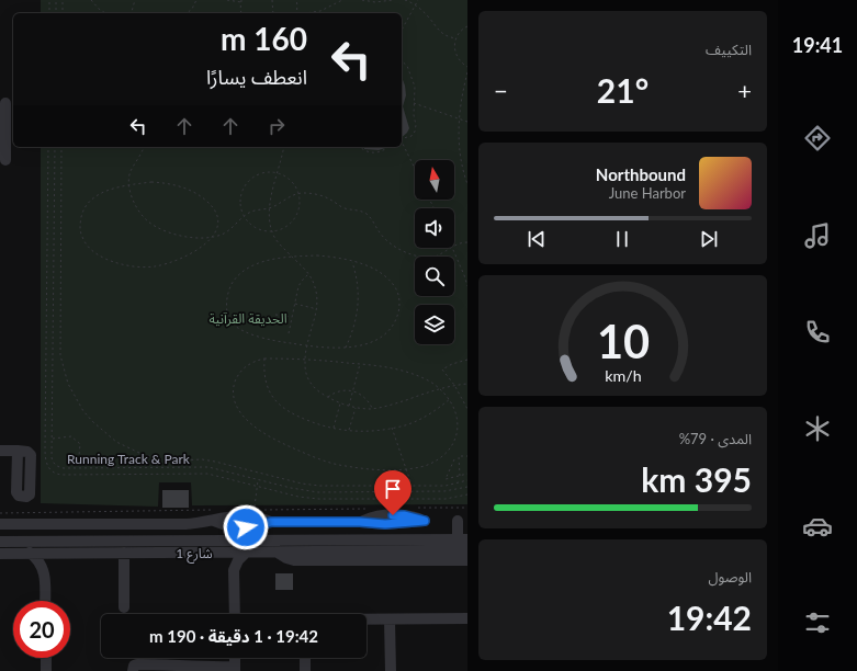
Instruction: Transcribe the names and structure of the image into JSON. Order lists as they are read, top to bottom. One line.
{"streets":{"street":["شارع 1"],"path":["Running Track & Park"]},"parks":["الحديقة القرآنية"],"north":"top","page":{"tabs":"19:41","tile":["التكييف",["المدى · 79%","395 km"],["الوصول","19:42"]],"turn":["160 m","انعطف يسارًا"],"heat":["−","21°","+"],"song":["Northbound","June Harbor"],"limit":"20","trip":"19:42 · 1 دقيقة · 190 m","gauge":["10","km/h"]}}
